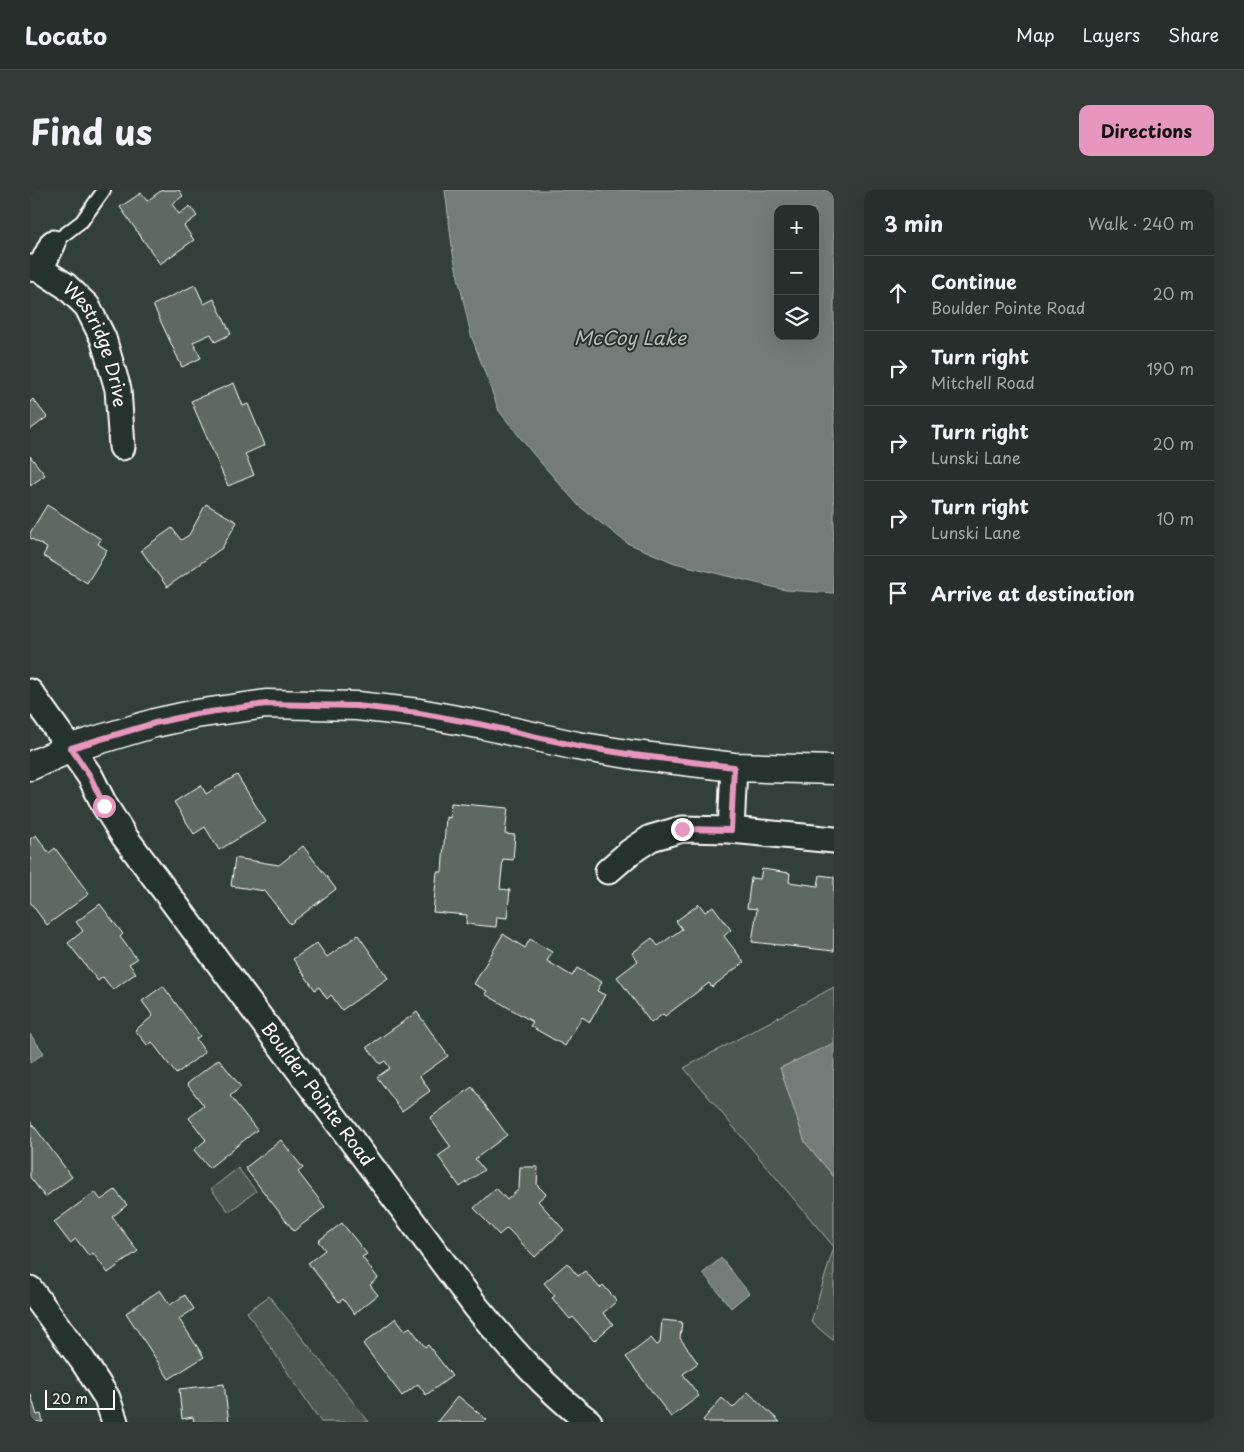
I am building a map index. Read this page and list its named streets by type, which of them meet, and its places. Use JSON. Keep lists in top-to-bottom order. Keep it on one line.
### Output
{"streets":{"street":["Westridge Drive","Boulder Pointe Road"]},"water":["McCoy Lake"],"scale_bar":"20 m","page":{"header":"Locato","nav":["Map","Layers","Share"],"title":"Find us","buttons":"Directions","heading":["3 min","Walk · 240 m"],"map_buttons":["+","−"],"list":[["Continue","Boulder Pointe Road","20 m"],["Turn right","Mitchell Road","190 m"],["Turn right","Lunski Lane","20 m"],["Turn right","Lunski Lane","10 m"],"Arrive at destination"],"scale":"20 m"}}
